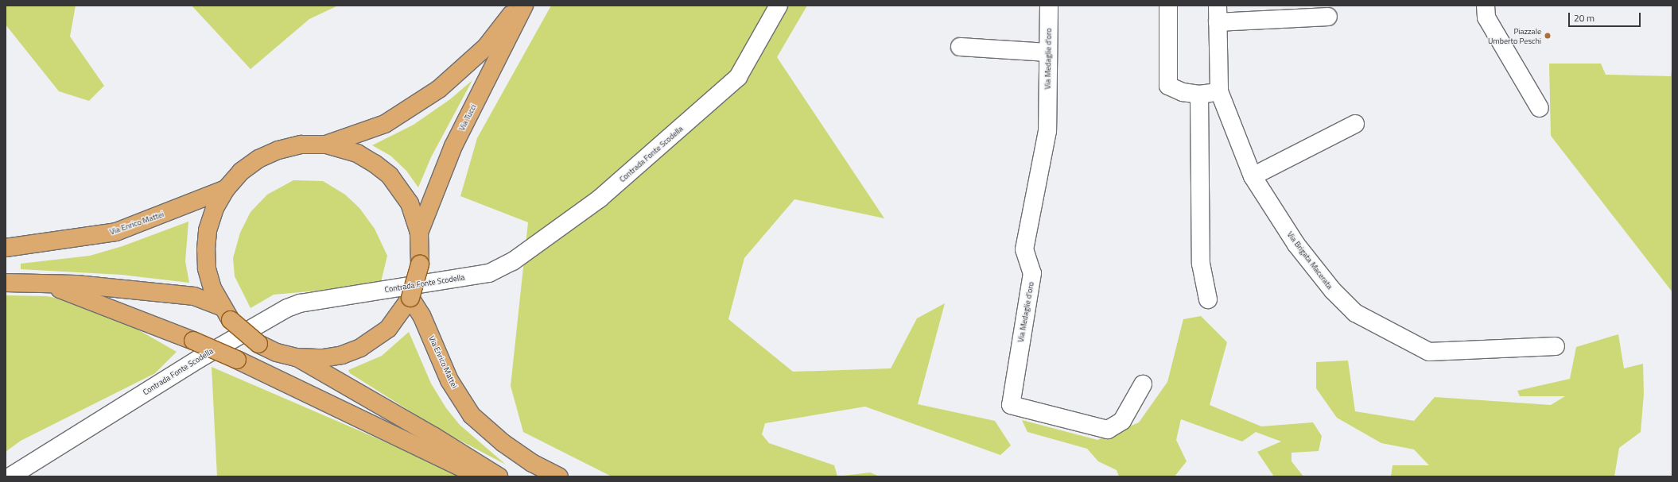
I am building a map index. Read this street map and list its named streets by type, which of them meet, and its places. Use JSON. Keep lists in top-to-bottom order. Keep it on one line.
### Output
{"streets":{"main road":["Via Tucci","Via Enrico Mattei"],"street":["Via Medaglie d'oro","Contrada Fonte Scodella","Via Brigata Macerata"]},"places":["Piazzale Umberto Peschi"],"scale_bar":"20 m"}
